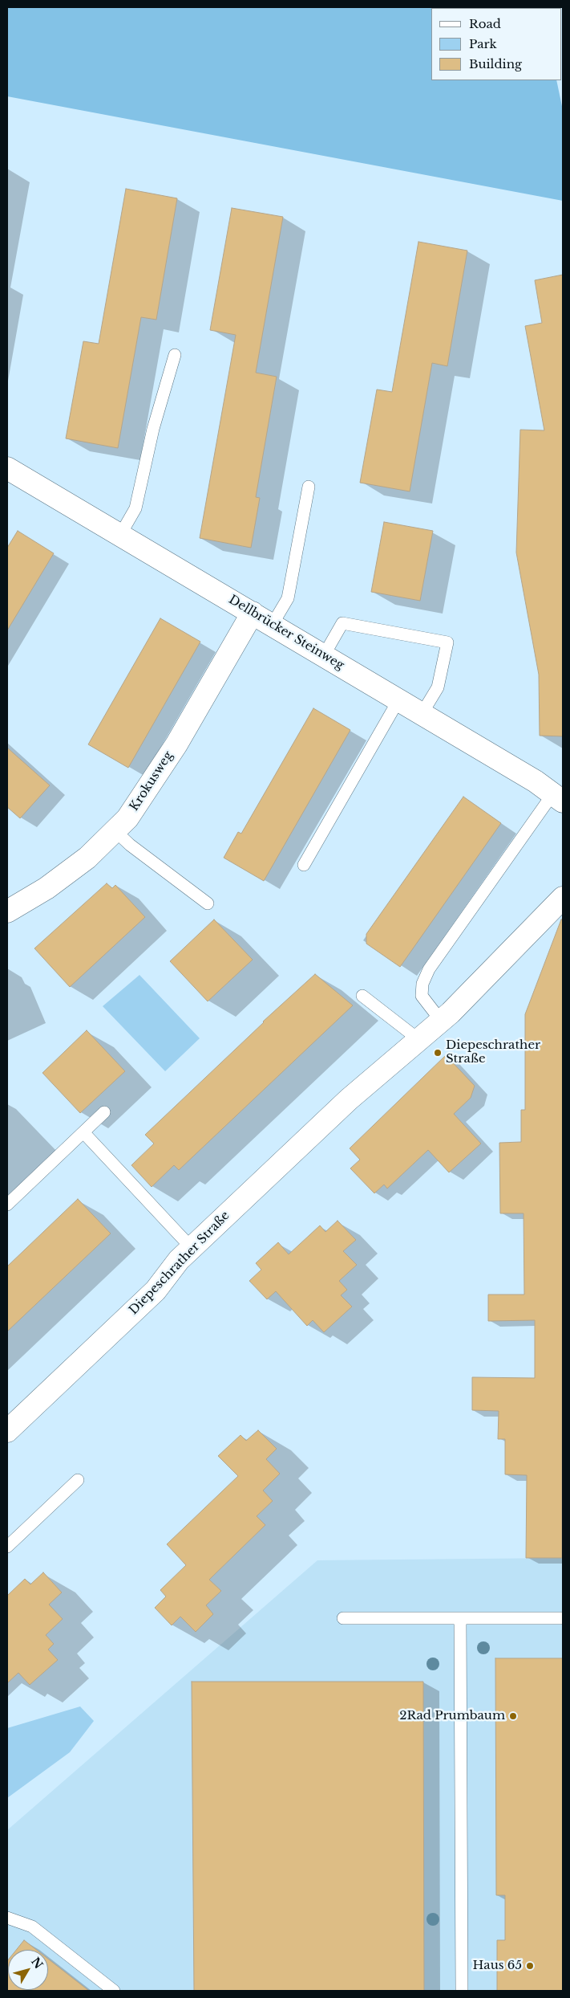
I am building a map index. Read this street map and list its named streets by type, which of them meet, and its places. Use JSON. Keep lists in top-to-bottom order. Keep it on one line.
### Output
{"streets":{"street":["Dellbrücker Steinweg","Krokusweg","Diepeschrather Straße"]},"crossings":[["Dellbrücker Steinweg","Krokusweg"]],"places":["Diepeschrather Straße","2Rad Prumbaum","Haus 65"],"legend":["Road","Park","Building"],"north":"top right"}
